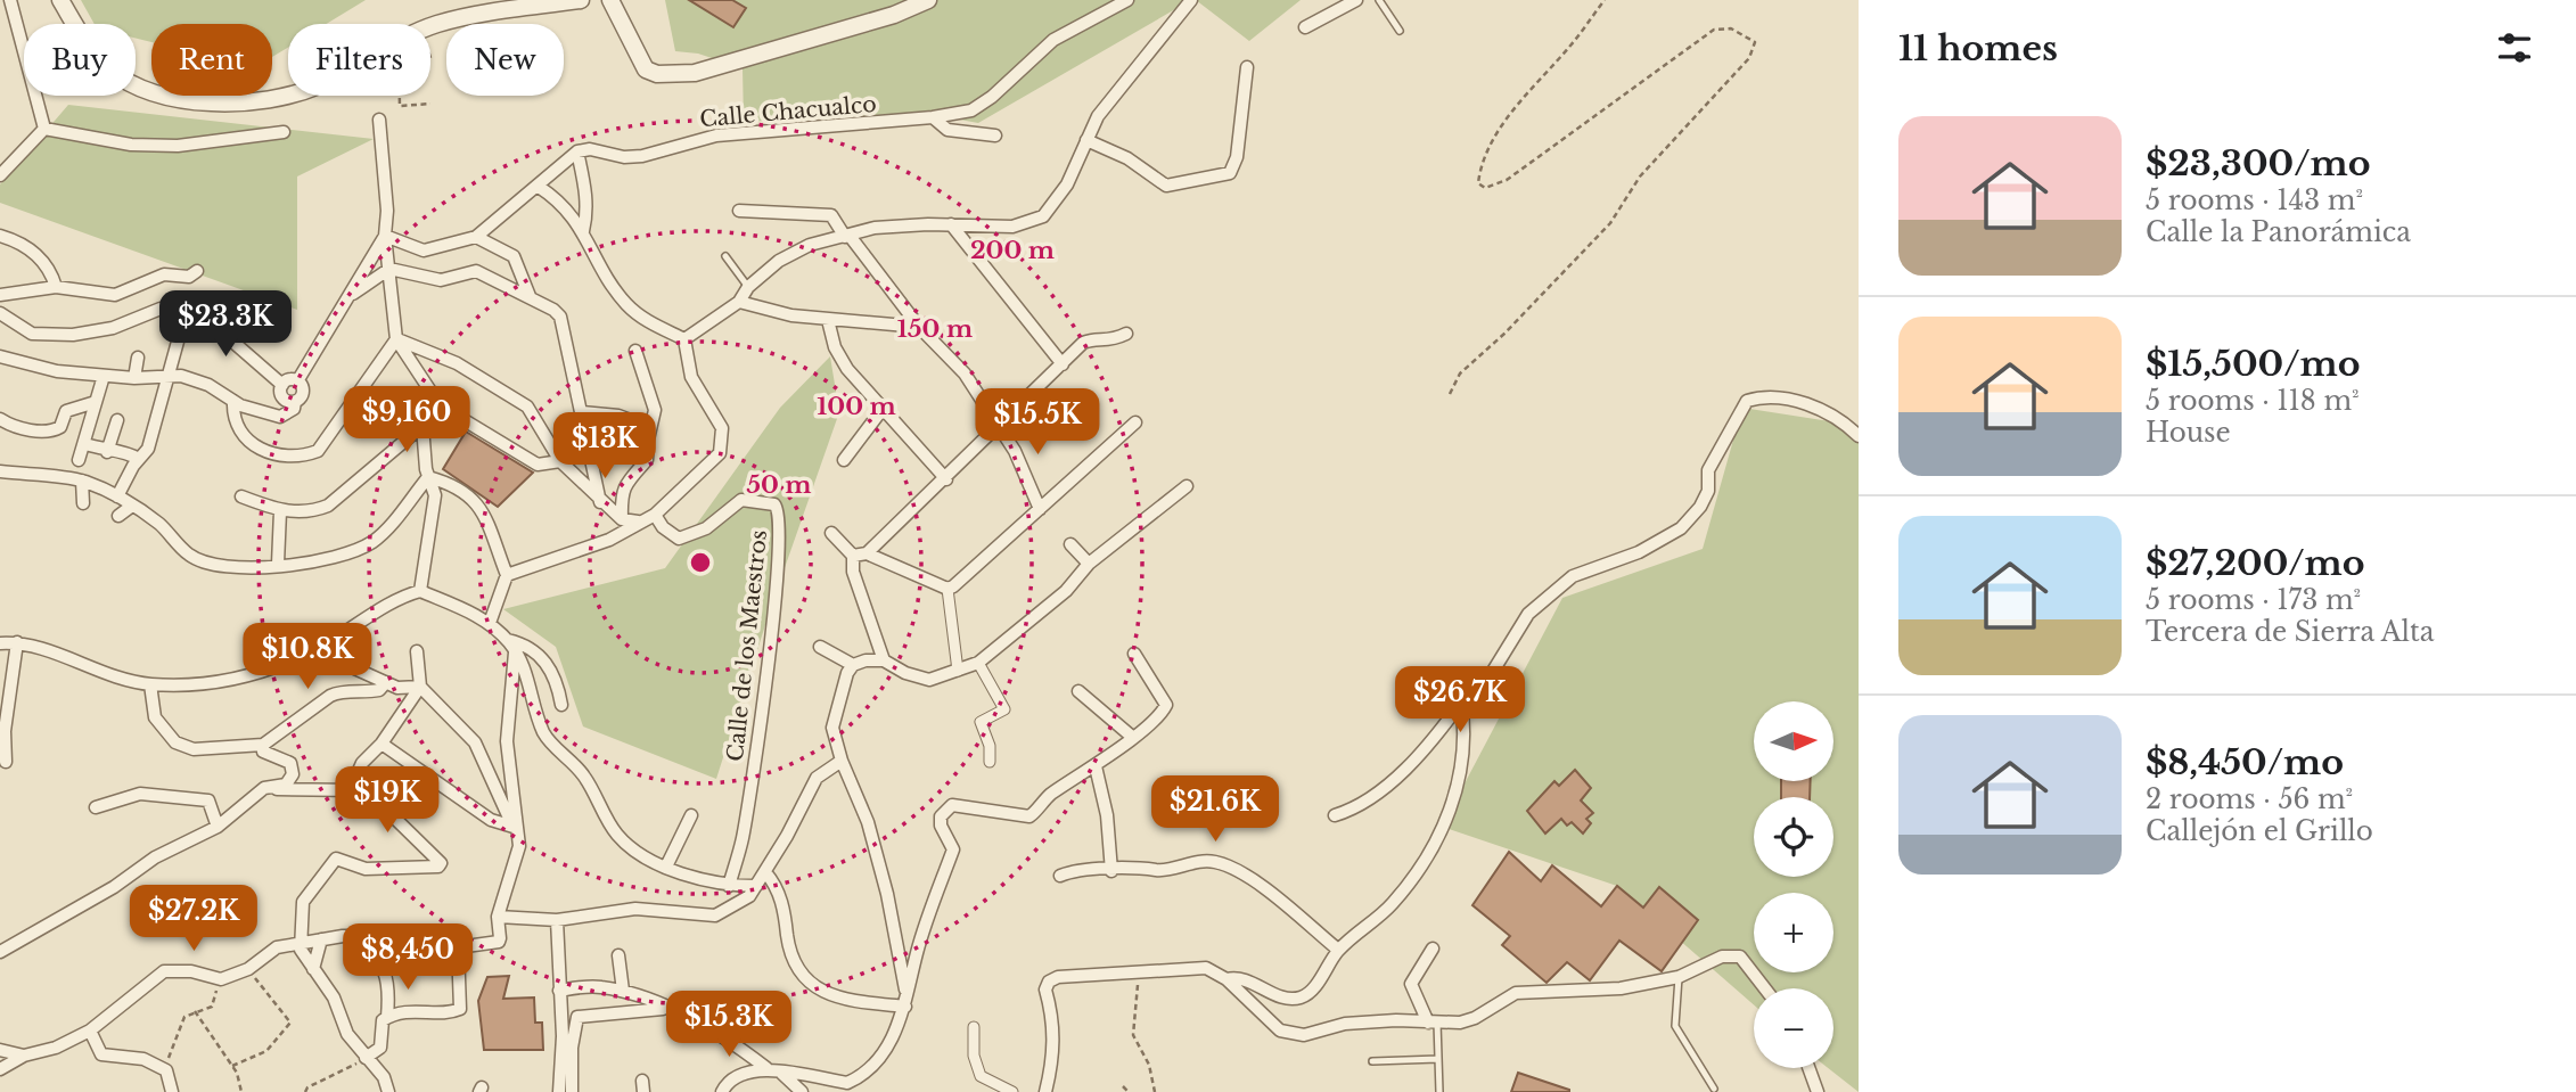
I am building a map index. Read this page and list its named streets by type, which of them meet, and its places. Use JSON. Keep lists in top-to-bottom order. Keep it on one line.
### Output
{"streets":{"street":["Calle Chacualco","Calle de los Maestros"]},"north":"right","page":{"heading":"11 homes","chip":["Buy","Rent","Filters","New"],"list":[{"name":"$23,300/mo","note":"5 rooms · 143 m² · Calle la Panorámica"},{"name":"$15,500/mo","note":"5 rooms · 118 m² · House"},{"name":"$27,200/mo","note":"5 rooms · 173 m² · Tercera de Sierra Alta"},{"name":"$8,450/mo","note":"2 rooms · 56 m² · Callejón el Grillo"}],"price":["$23.3K","$9,160","$15.5K","$13K","$10.8K","$26.7K","$19K","$21.6K","$27.2K","$8,450","$15.3K"],"map_buttons":["+","−"]},"rings":["200 m","150 m","100 m","50 m"]}
